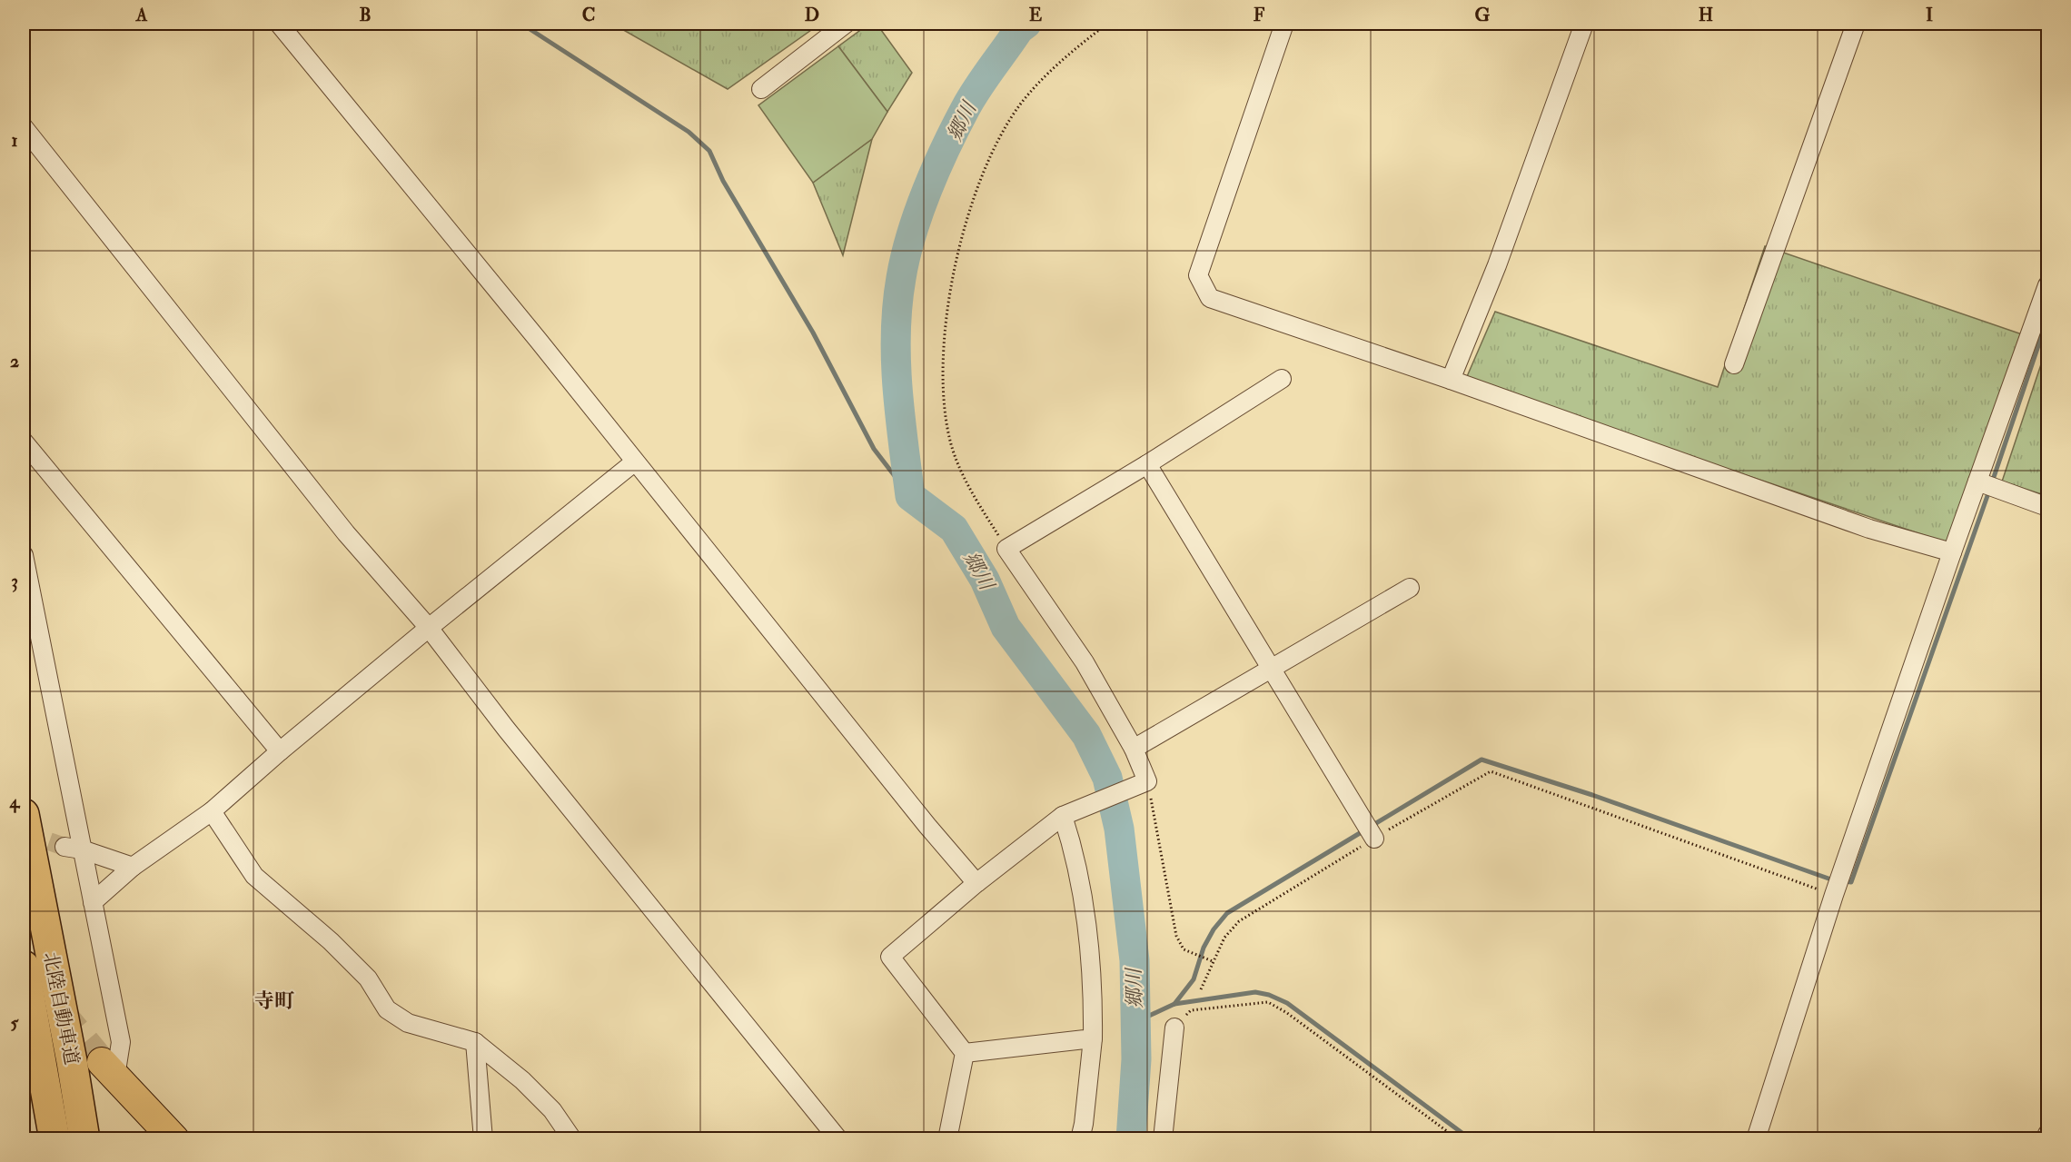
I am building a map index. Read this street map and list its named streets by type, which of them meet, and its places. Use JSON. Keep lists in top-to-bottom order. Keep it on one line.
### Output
{"streets":{"highway":["北陸自動車道"]},"districts":["寺町"],"water":["郷川"],"grid":{"columns":["A","B","C","D","E","F","G","H","I"],"rows":["1","2","3","4","5"]}}
